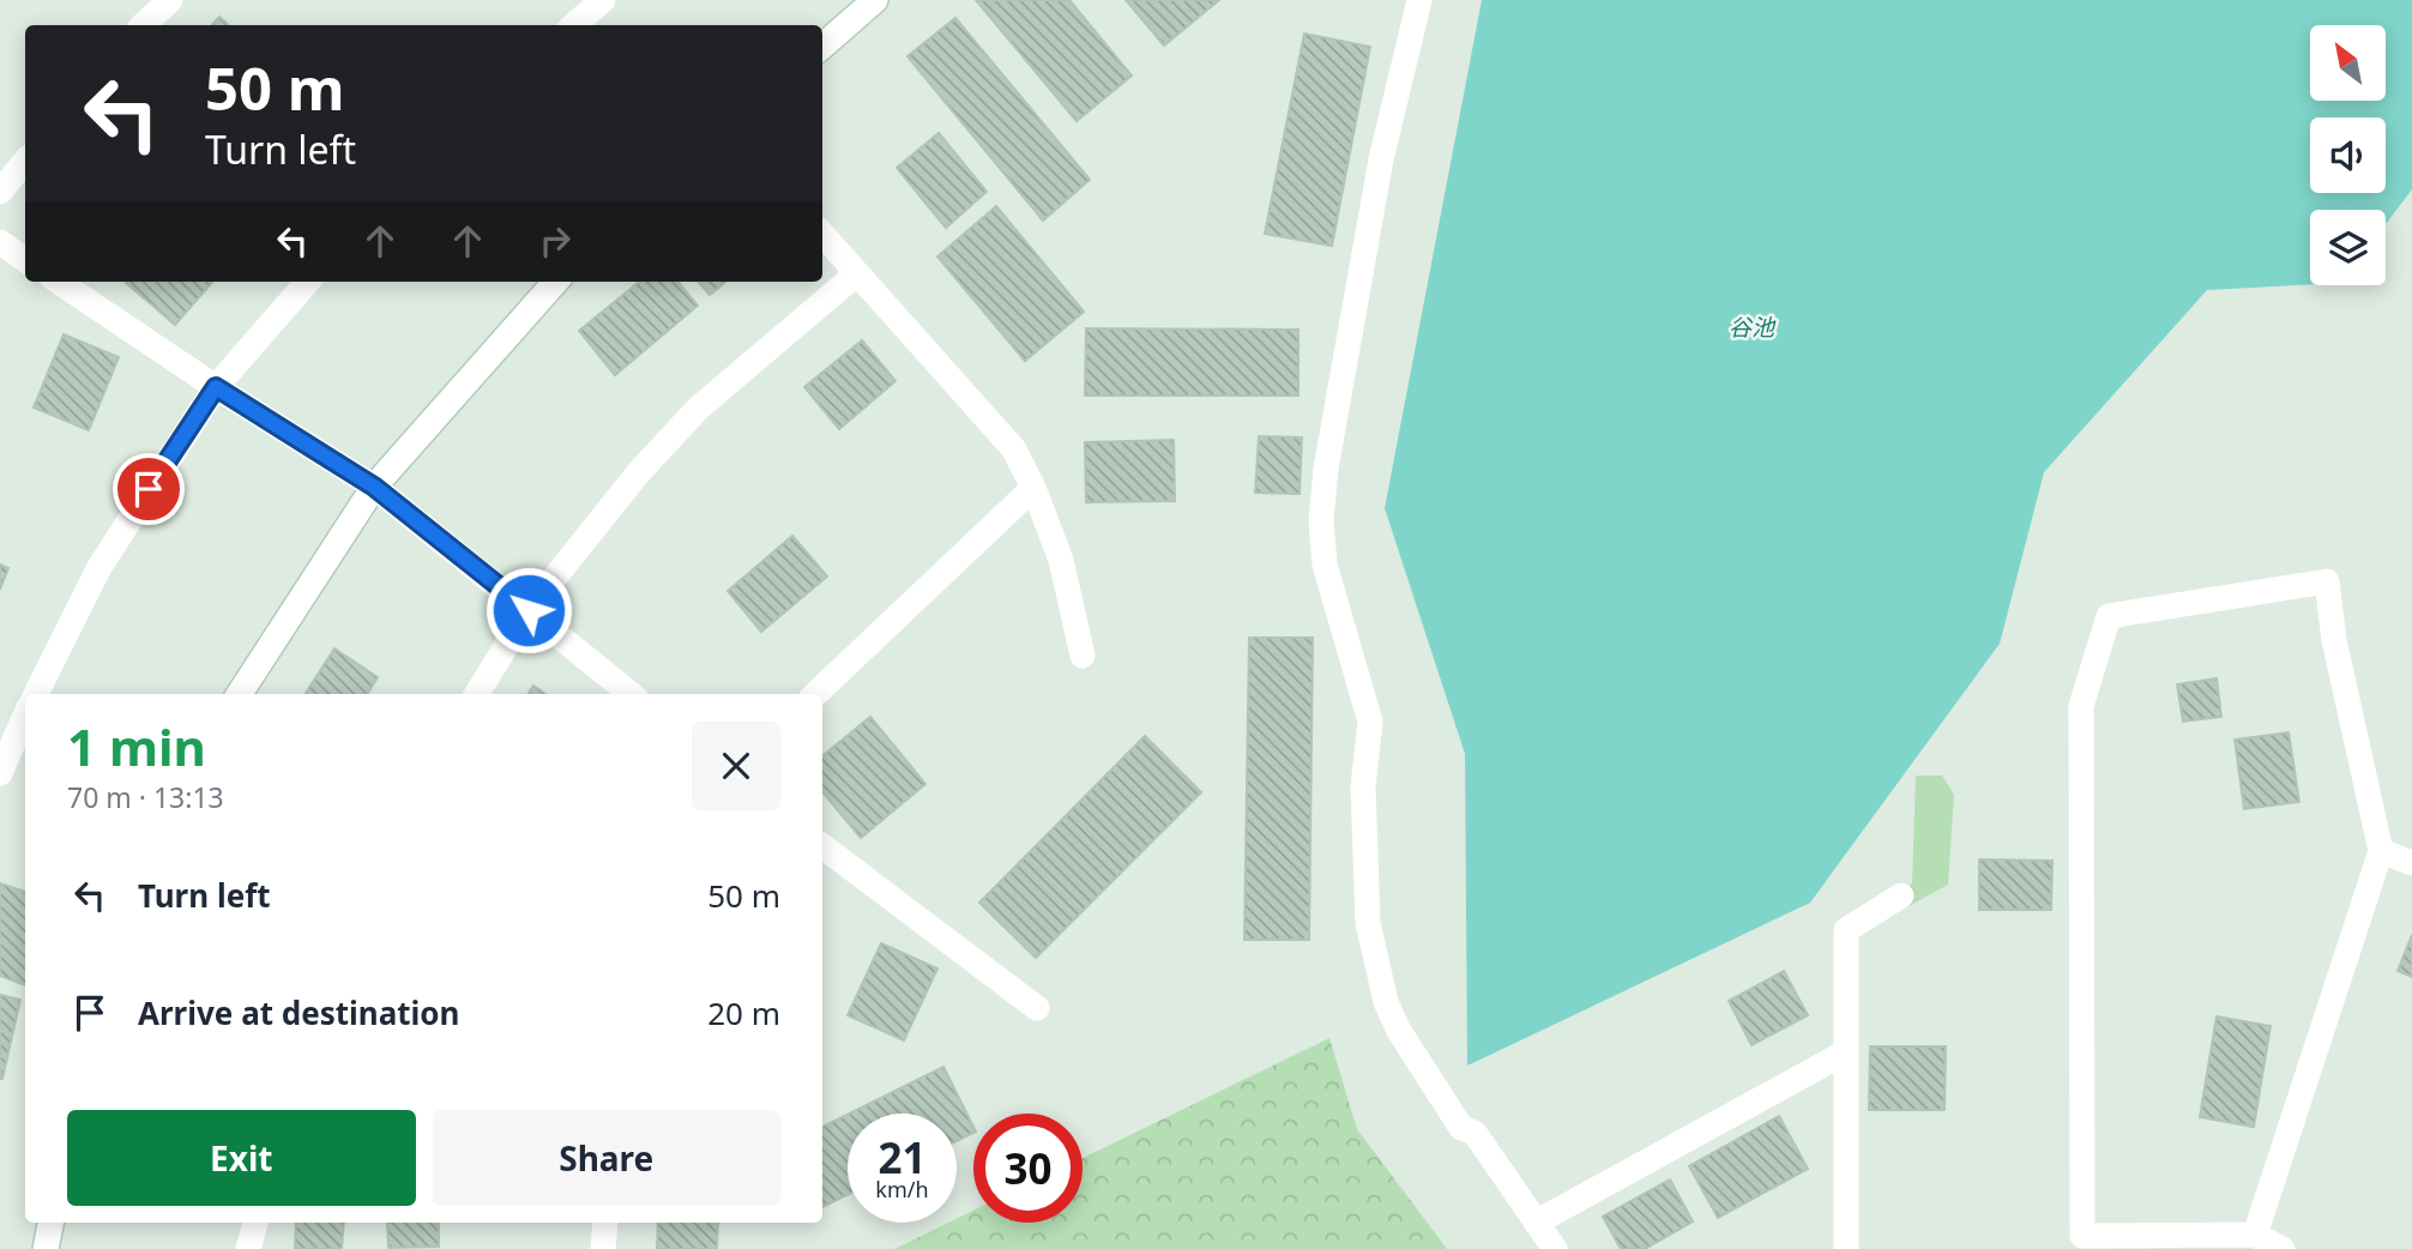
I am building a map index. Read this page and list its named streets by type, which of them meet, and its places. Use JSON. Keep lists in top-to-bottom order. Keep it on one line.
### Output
{"water":["谷池"],"north":"top left","page":{"turn":["50 m","Turn left"],"heading":["1 min","70 m · 13:13"],"list":[{"name":"Turn left","value":"50 m"},{"name":"Arrive at destination","value":"20 m"}],"buttons":["Exit","Share"],"speed":"21 km/h","limit":"30"}}
